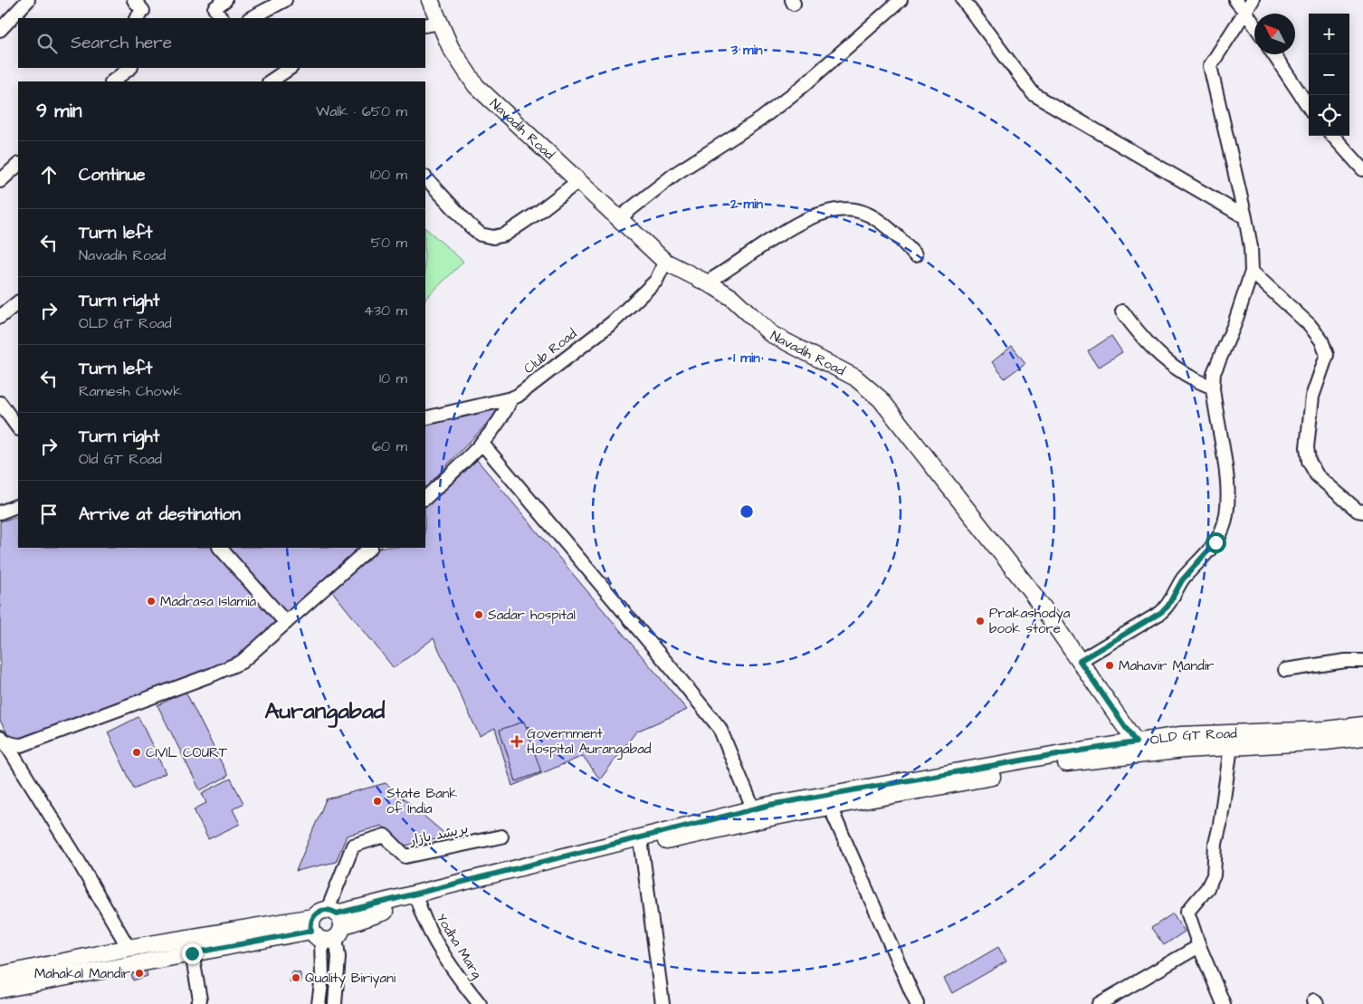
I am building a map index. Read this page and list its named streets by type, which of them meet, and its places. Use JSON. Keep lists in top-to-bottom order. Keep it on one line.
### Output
{"streets":{"main road":["Navadih Road","OLD GT Road"],"street":["Club Road","پریشد بازار","Yodha Marg"]},"crossings":[["Navadih Road","Club Road"],["Navadih Road","OLD GT Road"],["OLD GT Road","پریشد بازار"],["OLD GT Road","Yodha Marg"]],"districts":["Aurangabad"],"places":{"other":["Madrasa Islamia","Sadar hospital","Prakashodya book store","Mahavir Mandir","CIVIL COURT","State Bank of India","Mahakal Mandir","Quality Biriyani"],"health":["Government Hospital Aurangabad"]},"north":"top left","page":{"map_buttons":["+","−"],"search":"Search here","heading":["9 min","Walk · 650 m"],"list":[["Continue","100 m"],["Turn left","Navadih Road","50 m"],["Turn right","OLD GT Road","430 m"],["Turn left","Ramesh Chowk","10 m"],["Turn right","Old GT Road","60 m"],"Arrive at destination"]},"rings":["3 min","2 min","1 min"]}
